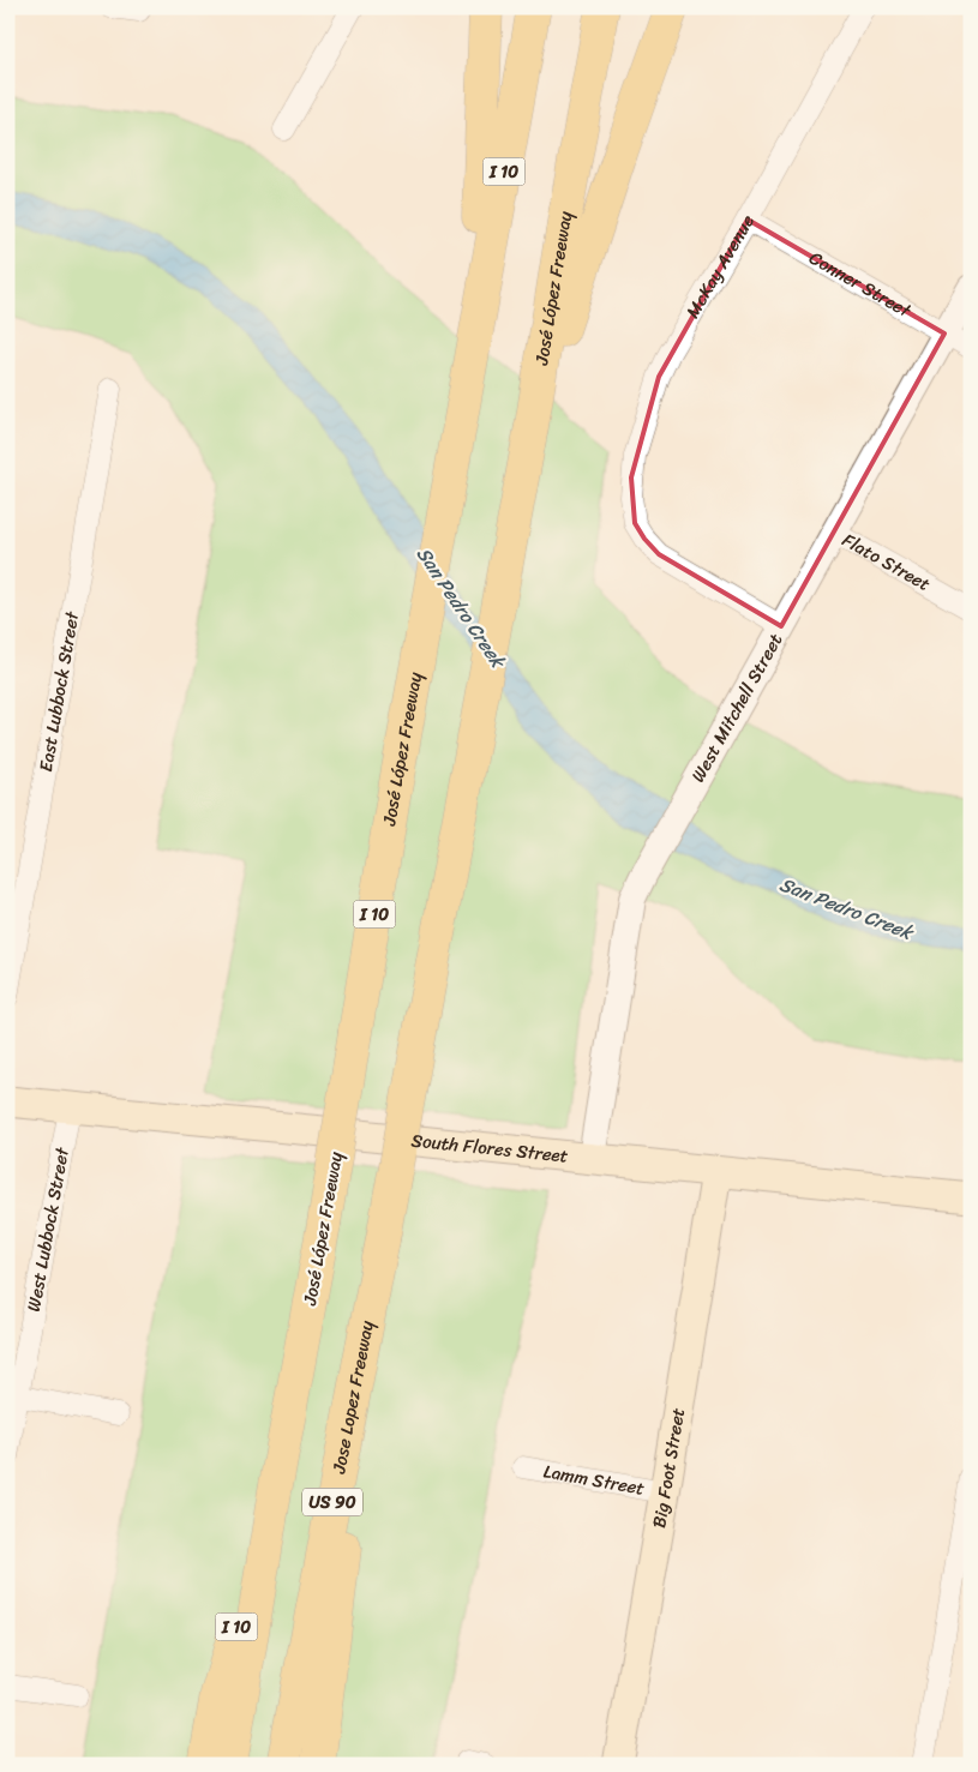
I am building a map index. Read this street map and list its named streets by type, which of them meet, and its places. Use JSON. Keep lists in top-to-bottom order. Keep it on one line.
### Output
{"streets":{"highway":["I 10","José López Freeway","Jose Lopez Freeway","US 90"],"main road":["South Flores Street","Big Foot Street"],"street":["McKay Avenue","Conner Street","Flato Street","East Lubbock Street","West Mitchell Street","West Lubbock Street","Lamm Street"]},"crossings":[["I 10","José López Freeway"],["McKay Avenue","Conner Street"],["McKay Avenue","West Mitchell Street"],["Conner Street","West Mitchell Street"],["José López Freeway","Jose Lopez Freeway"],["Flato Street","West Mitchell Street"],["West Mitchell Street","South Flores Street"],["South Flores Street","West Lubbock Street"],["South Flores Street","Big Foot Street"],["Big Foot Street","Lamm Street"]],"water":["San Pedro Creek"]}
